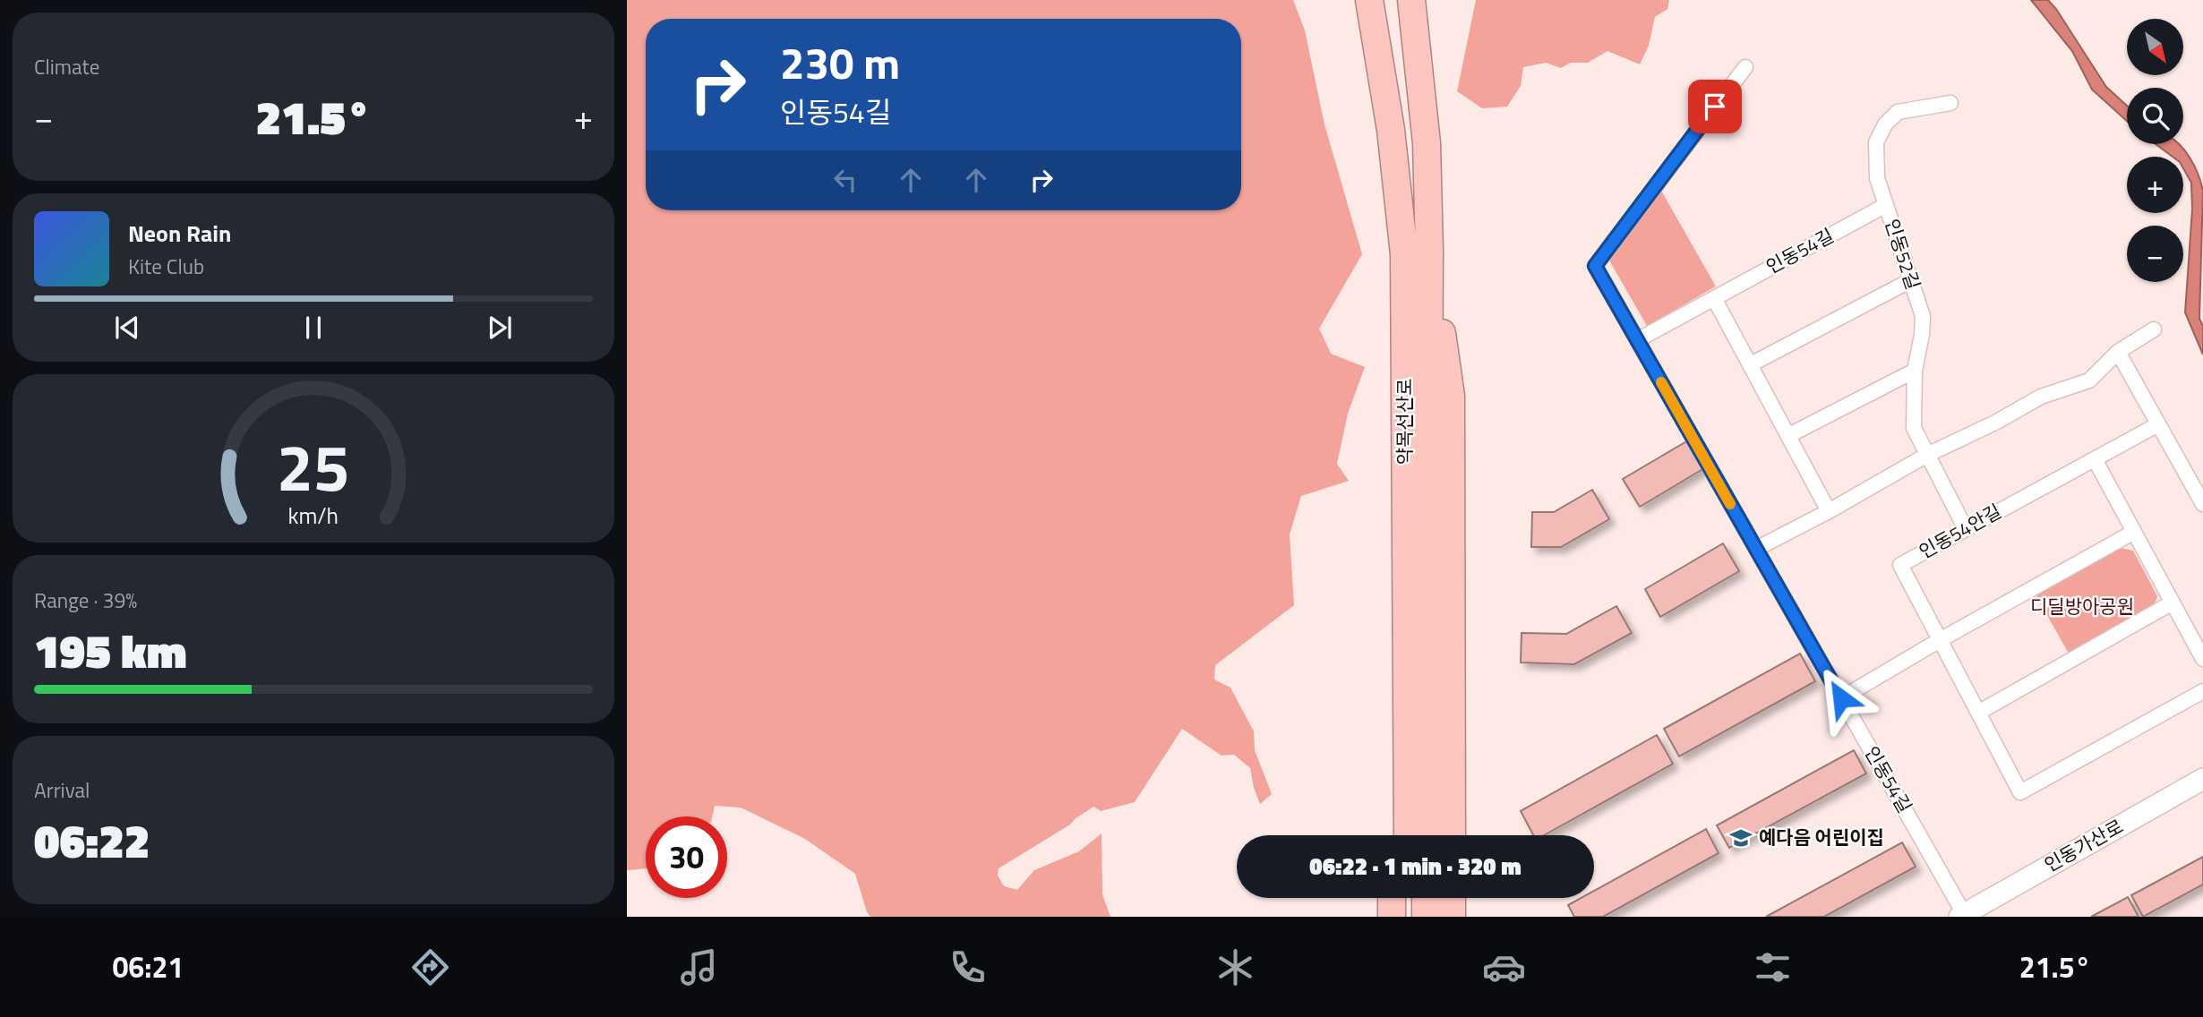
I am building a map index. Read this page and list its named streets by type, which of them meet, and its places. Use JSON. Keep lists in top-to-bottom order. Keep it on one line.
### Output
{"streets":{"highway":["약목선산로"],"main road":["인동가산로"],"street":["인동54길","인동52길","인동54안길"]},"crossings":[["인동54길","인동52길"],["인동54길","인동가산로"]],"parks":["디딜방아공원"],"places":{"school or university":["예다음 어린이집"]},"north":"bottom right","page":{"tile":["Climate",["Range · 39%","195 km"],["Arrival","06:22"]],"map_buttons":["+","−"],"turn":["230 m","인동54길"],"heat":["−","21.5°","+"],"song":["Neon Rain","Kite Club"],"limit":"30","trip":"06:22 · 1 min · 320 m","tabs":["06:21","21.5°"],"gauge":["25","km/h"]}}
